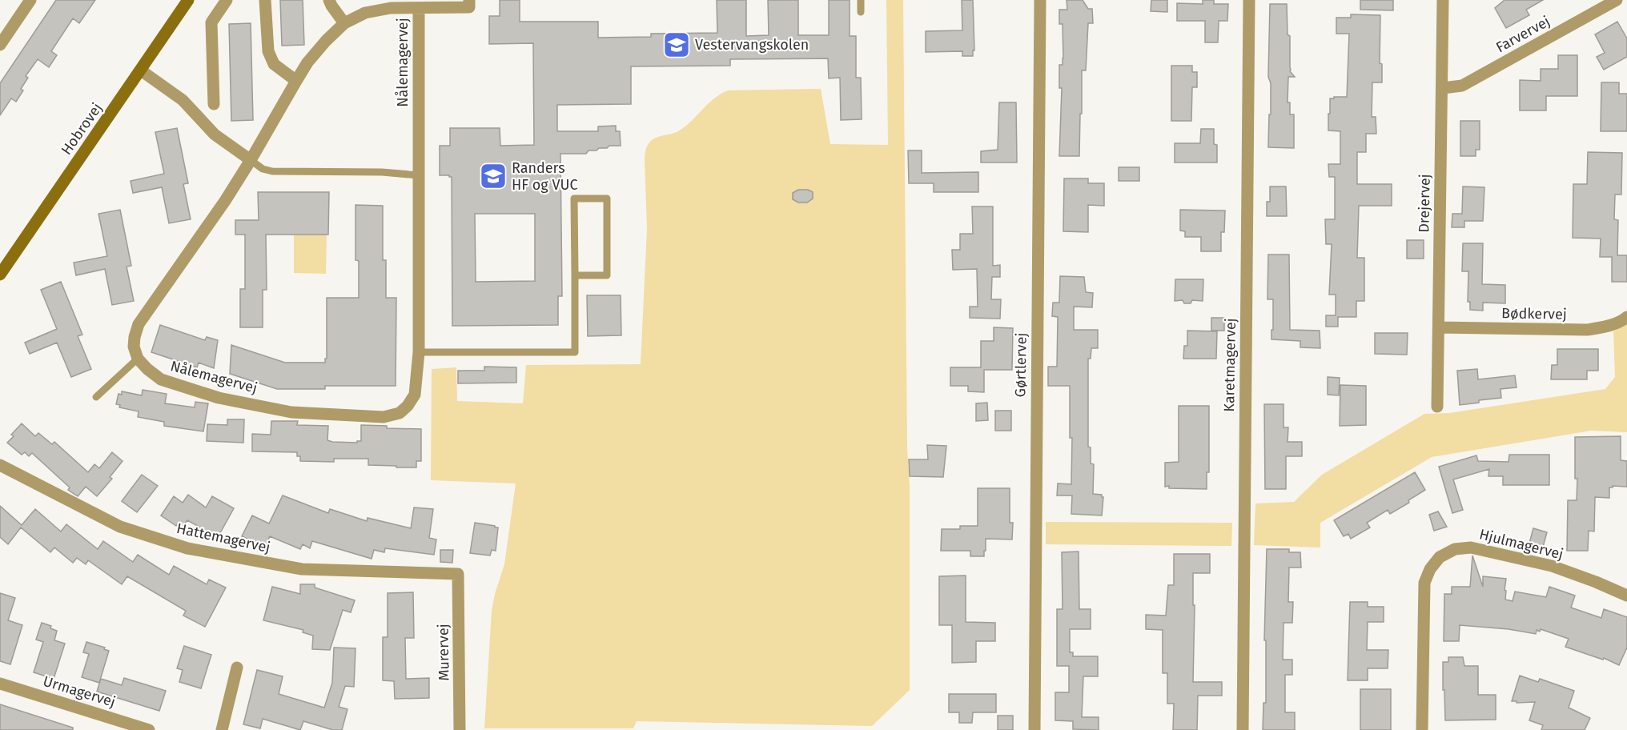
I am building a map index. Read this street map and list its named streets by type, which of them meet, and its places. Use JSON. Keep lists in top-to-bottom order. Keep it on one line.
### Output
{"streets":{"main road":["Hobrovej"],"street":["Farvervej","Nålemagervej","Drejervej","Bødkervej","Gørtlervej","Karetmagervej","Hattemagervej","Hjulmagervej","Murervej","Urmagervej"]},"crossings":[["Farvervej","Drejervej"],["Drejervej","Bødkervej"],["Hattemagervej","Murervej"]],"places":{"school or university":["Vestervangskolen","Randers HF og VUC"]}}
